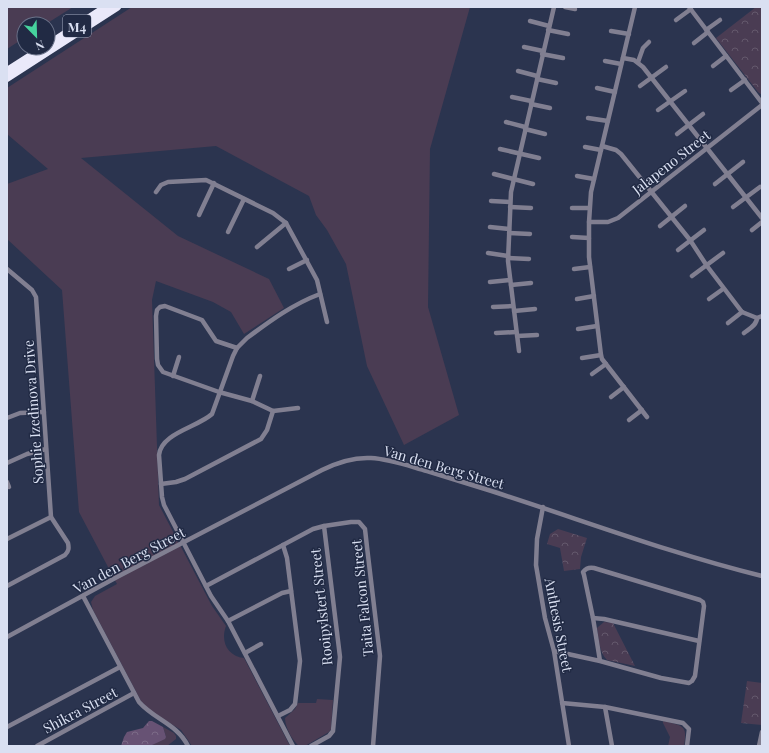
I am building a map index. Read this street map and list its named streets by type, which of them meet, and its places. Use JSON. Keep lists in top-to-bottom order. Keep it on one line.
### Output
{"streets":{"highway":["M4"],"street":["Jalapeno Street","Sophie Izedinova Drive","Van den Berg Street","Taita Falcon Street","Rooipylstert Street","Anthesis Street","Shikra Street"]},"crossings":[["Van den Berg Street","Anthesis Street"],["Taita Falcon Street","Rooipylstert Street"]],"north":"bottom right"}
